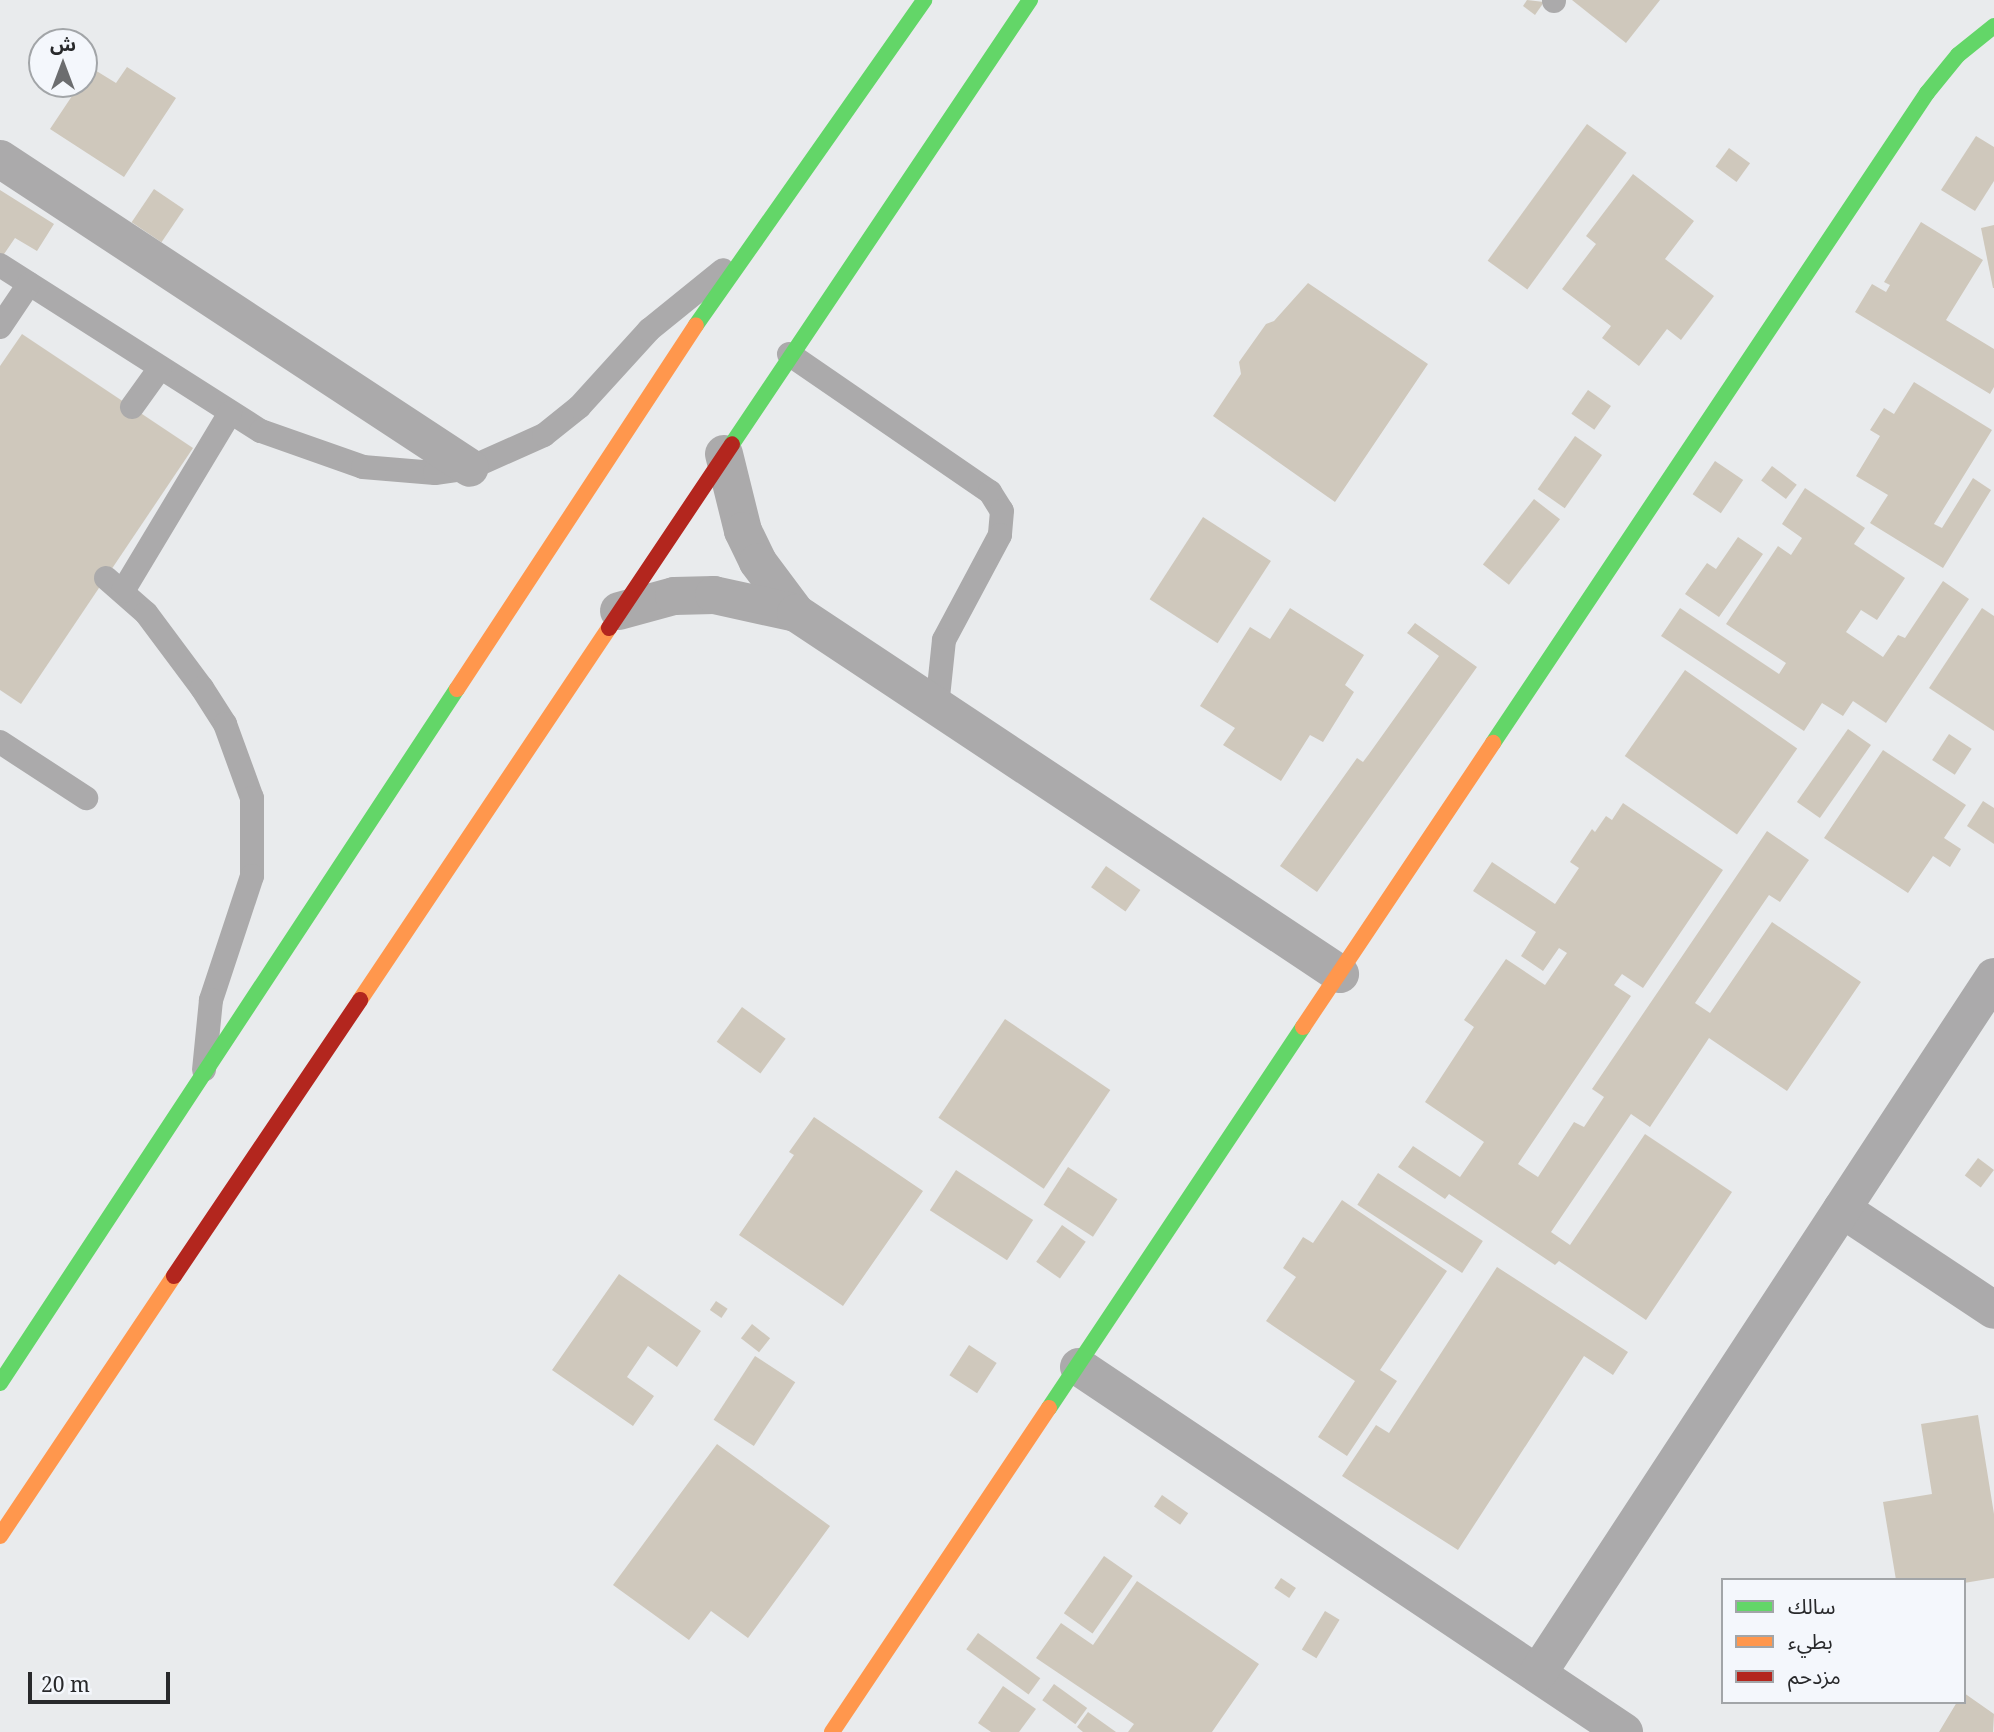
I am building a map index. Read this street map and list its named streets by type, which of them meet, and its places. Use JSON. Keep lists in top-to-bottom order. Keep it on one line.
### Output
{"legend":["سالك","بطيء","مزدحم"],"scale_bar":"20 m","north":"top"}
